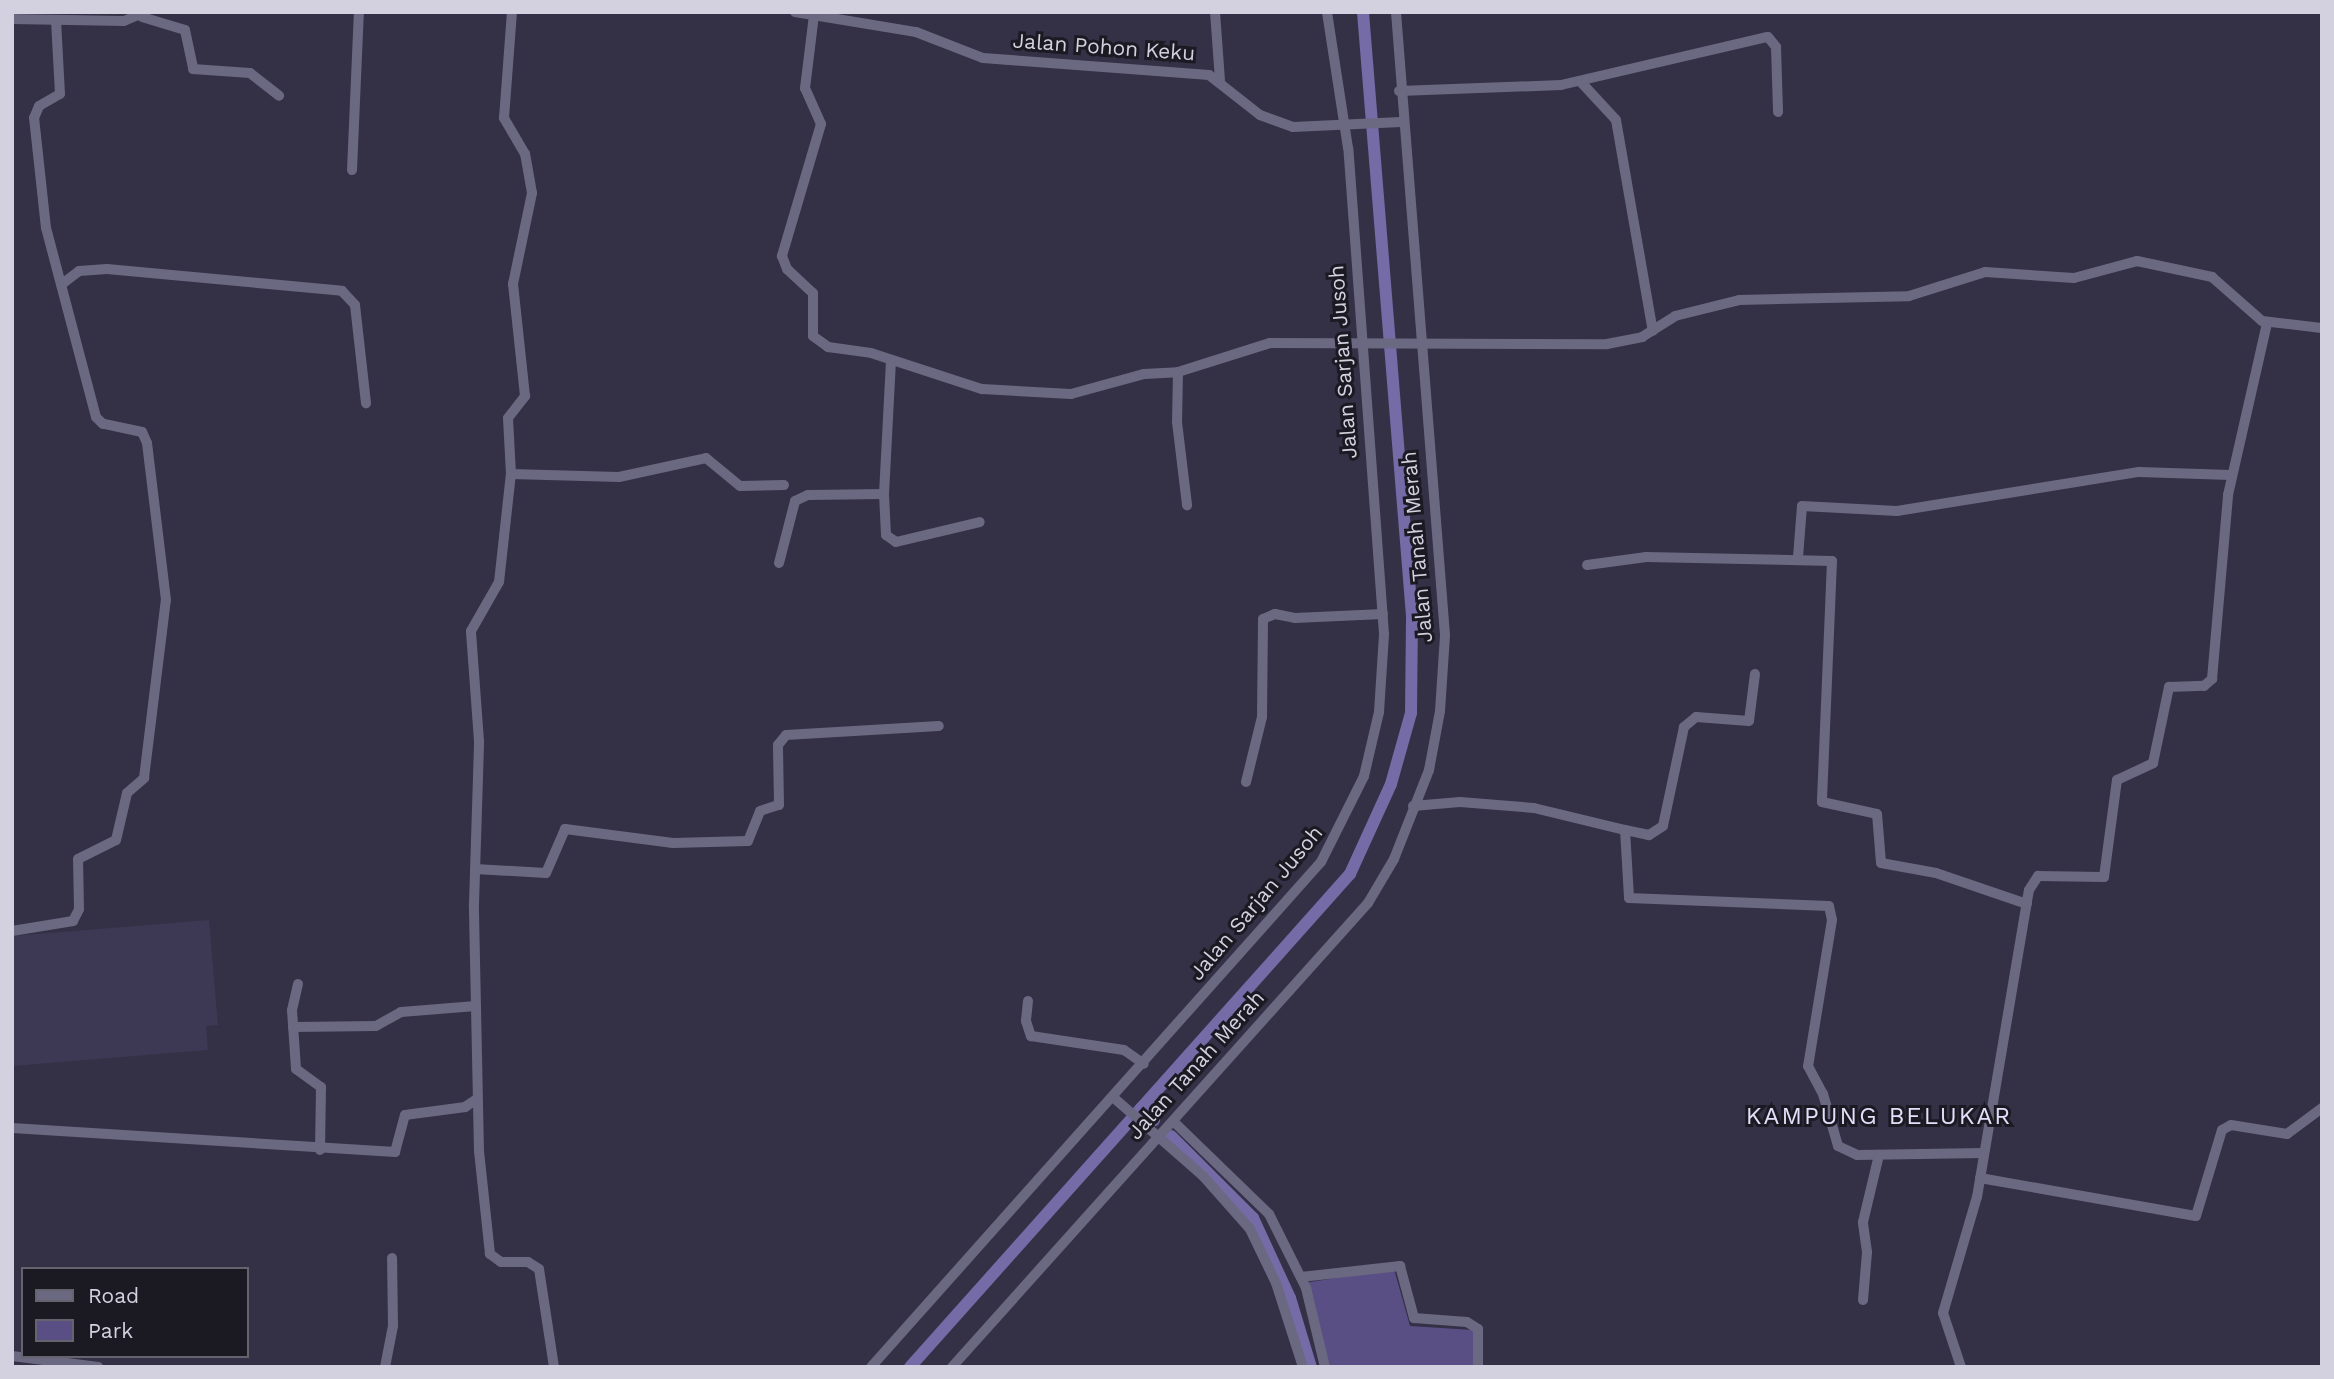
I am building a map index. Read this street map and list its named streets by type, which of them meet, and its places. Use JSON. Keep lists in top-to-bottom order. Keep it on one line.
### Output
{"streets":{"street":["Jalan Pohon Keku","Jalan Sarjan Jusoh","Jalan Tanah Merah"]},"crossings":[["Jalan Pohon Keku","Jalan Sarjan Jusoh"],["Jalan Pohon Keku","Jalan Tanah Merah"]],"districts":["KAMPUNG BELUKAR"],"legend":["Road","Park"]}
